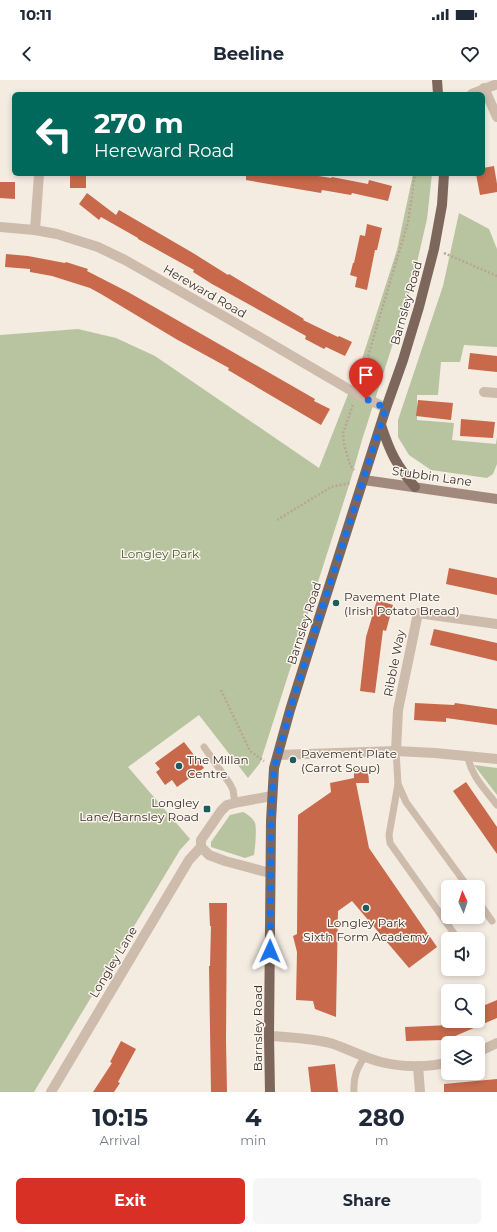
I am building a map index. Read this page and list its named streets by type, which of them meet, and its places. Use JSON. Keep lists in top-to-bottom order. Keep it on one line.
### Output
{"streets":{"main road":["Barnsley Road","Stubbin Lane"],"street":["Hereward Road","Ribble Way","Longley Lane"]},"crossings":[["Hereward Road","Barnsley Road"],["Barnsley Road","Stubbin Lane"],["Barnsley Road","Longley Lane"]],"parks":["Longley Park"],"places":{"other":["Pavement Plate (Irish Potato Bread)","Pavement Plate (Carrot Soup)","The Millan Centre","Longley Park Sixth Form Academy"],"transit":["Longley Lane/Barnsley Road"]},"north":"top","page":{"status":"10:11","header":"Beeline","turn":["270 m","Hereward Road"],"eta":["10:15","Arrival","4","min","280","m"],"buttons":["Exit","Share"]}}
